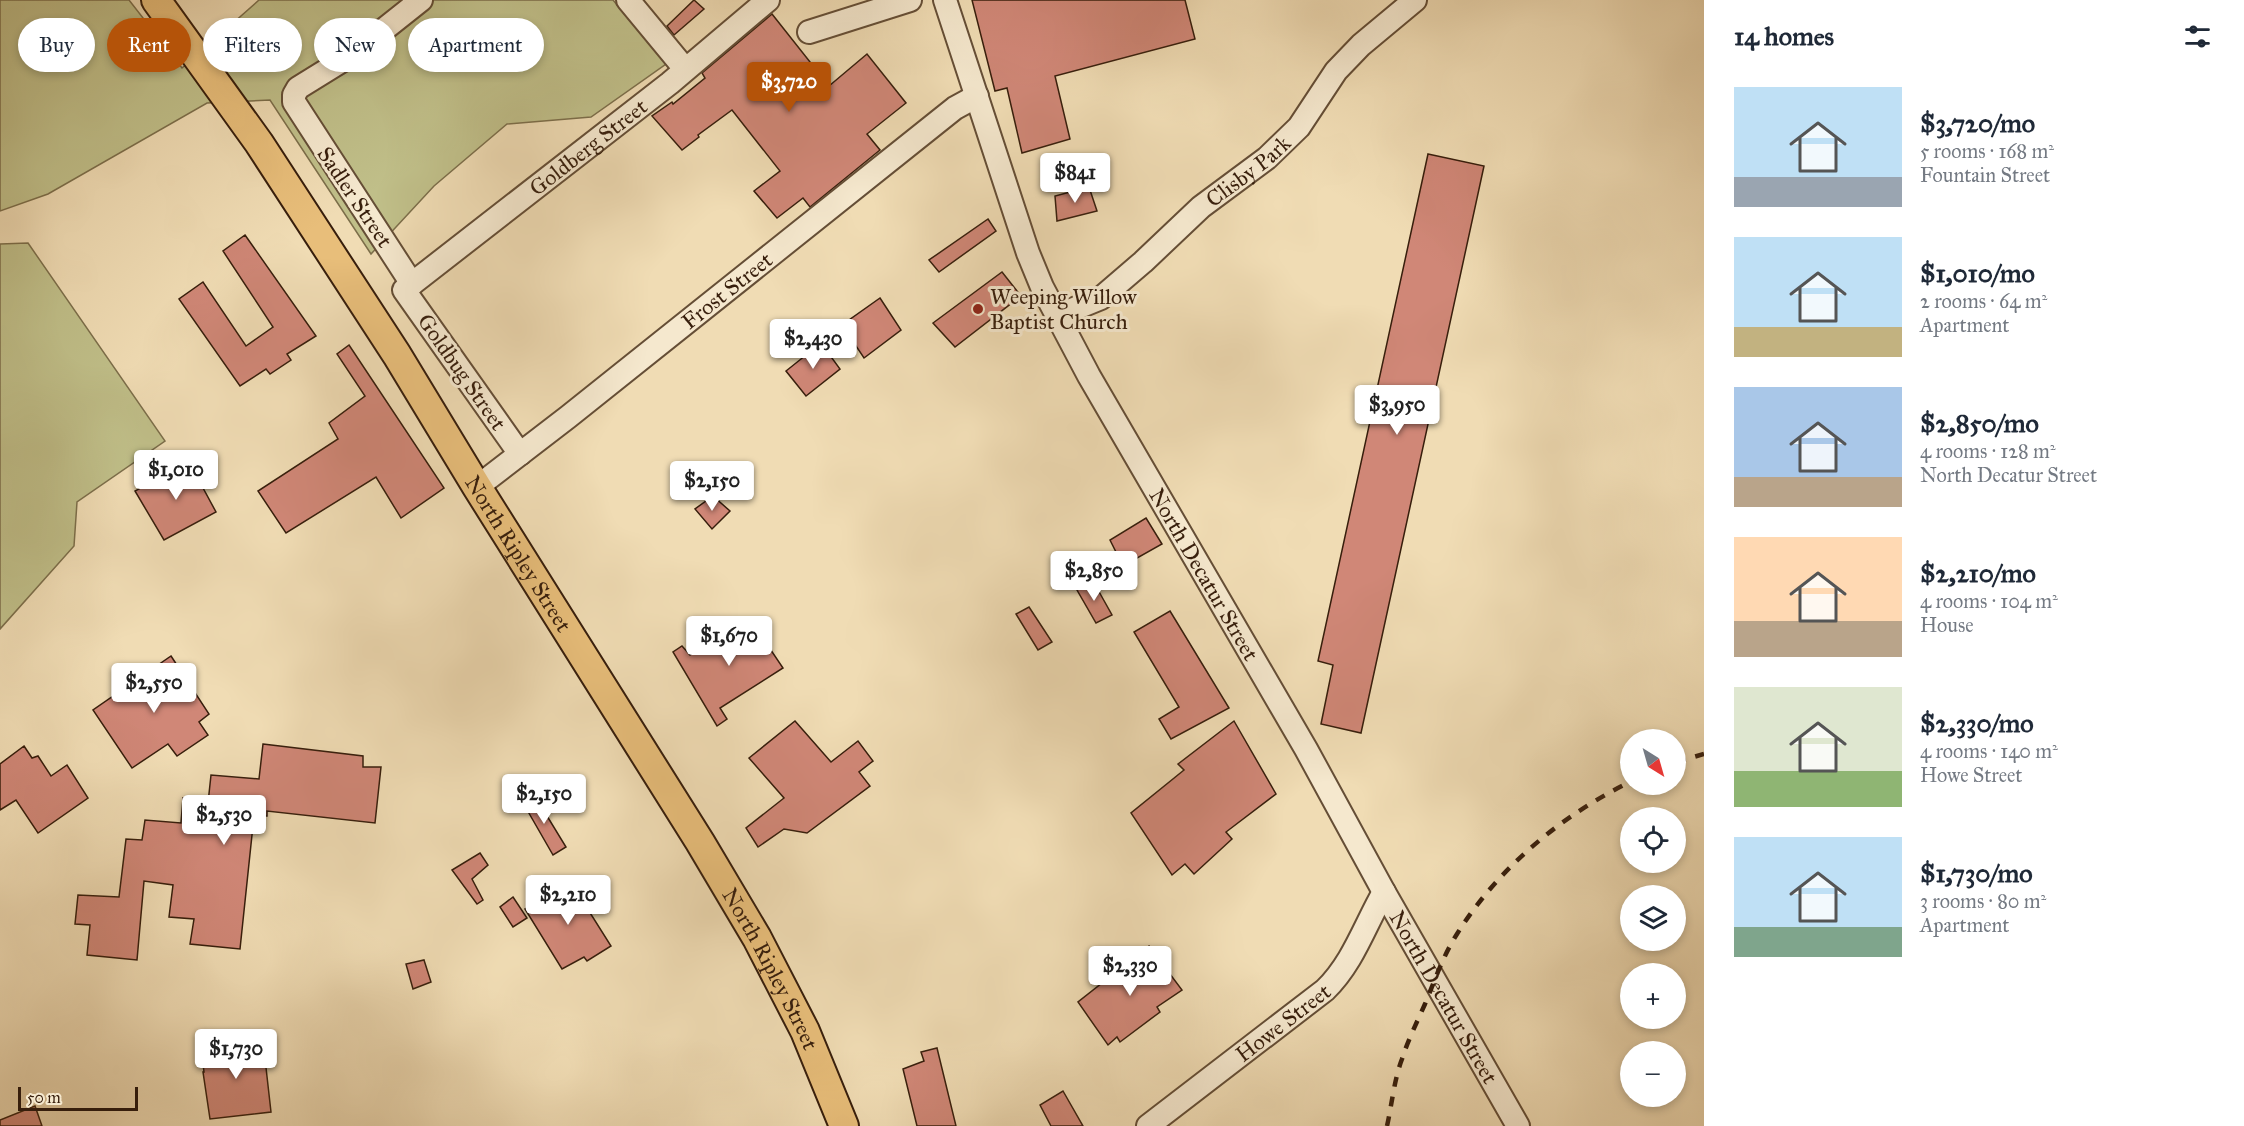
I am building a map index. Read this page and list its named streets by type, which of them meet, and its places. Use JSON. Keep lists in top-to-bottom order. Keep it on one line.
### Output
{"streets":{"main road":["North Ripley Street"],"street":["Goldberg Street","Clisby Park","Sadler Street","Frost Street","Goldbug Street","North Decatur Street","Howe Street"]},"crossings":[["Goldberg Street","Sadler Street"],["Goldberg Street","Goldbug Street"],["Clisby Park","North Decatur Street"],["Sadler Street","Goldbug Street"],["Frost Street","Goldbug Street"],["Frost Street","North Ripley Street"],["Frost Street","North Decatur Street"],["North Decatur Street","Howe Street"]],"places":["Weeping Willow Baptist Church"],"scale_bar":"50 m","north":"bottom right","page":{"heading":"14 homes","chip":["Buy","Rent","Filters","New","Apartment"],"price":["$3,720","$841","$2,430","$3,950","$1,010","$2,150","$2,850","$1,670","$2,550","$2,150","$2,530","$2,210","$2,330","$1,730"],"list":[{"name":"$3,720/mo","note":"5 rooms · 168 m² · Fountain Street"},{"name":"$1,010/mo","note":"2 rooms · 64 m² · Apartment"},{"name":"$2,850/mo","note":"4 rooms · 128 m² · North Decatur Street"},{"name":"$2,210/mo","note":"4 rooms · 104 m² · House"},{"name":"$2,330/mo","note":"4 rooms · 140 m² · Howe Street"},{"name":"$1,730/mo","note":"3 rooms · 80 m² · Apartment"}],"map_buttons":["+","−"],"scale":"50 m"}}
